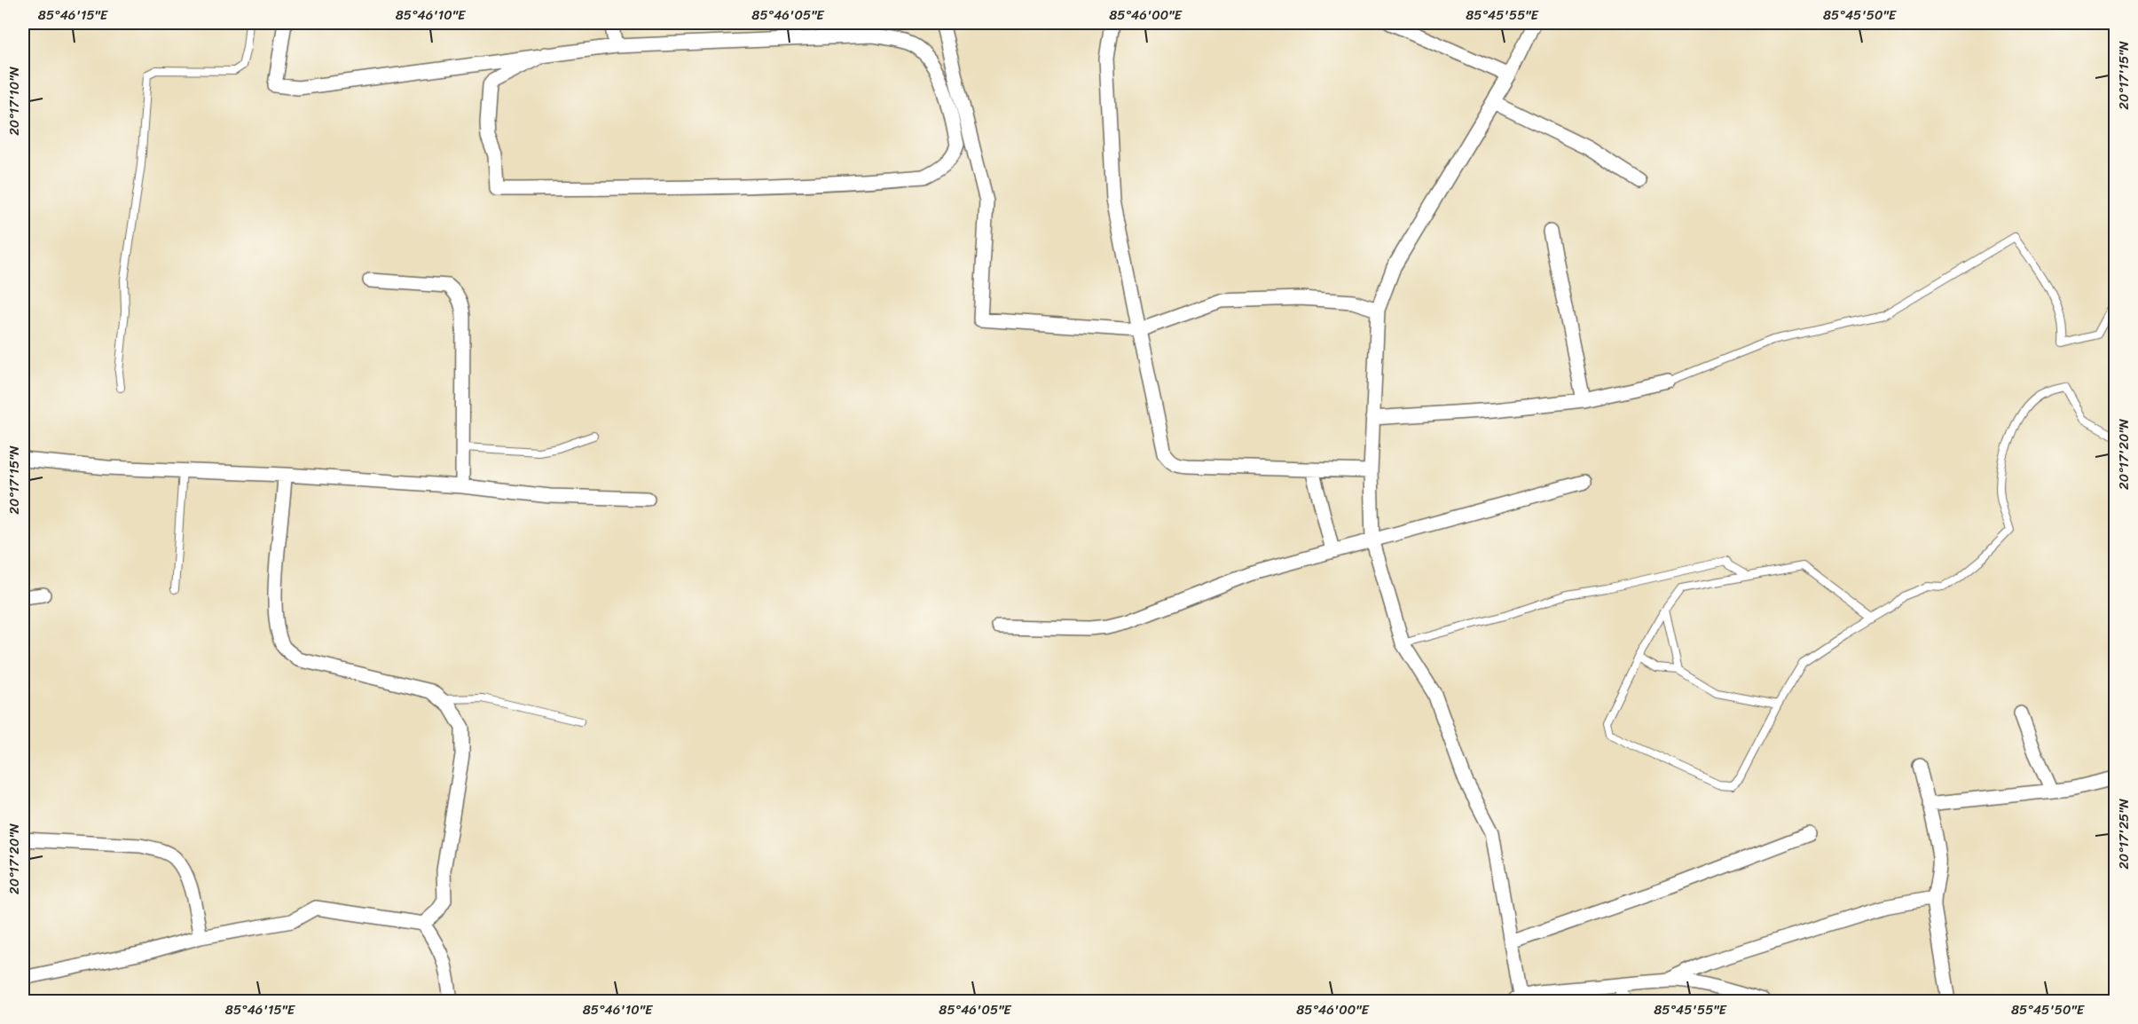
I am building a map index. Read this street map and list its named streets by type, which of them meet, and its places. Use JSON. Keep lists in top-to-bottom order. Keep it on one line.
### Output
{"coordinates":["85°46'15\"E","85°46'10\"E","85°46'05\"E","85°46'00\"E","85°45'55\"E","85°45'50\"E","20°17'15\"N","20°17'10\"N","20°17'20\"N","20°17'25\"N"]}
